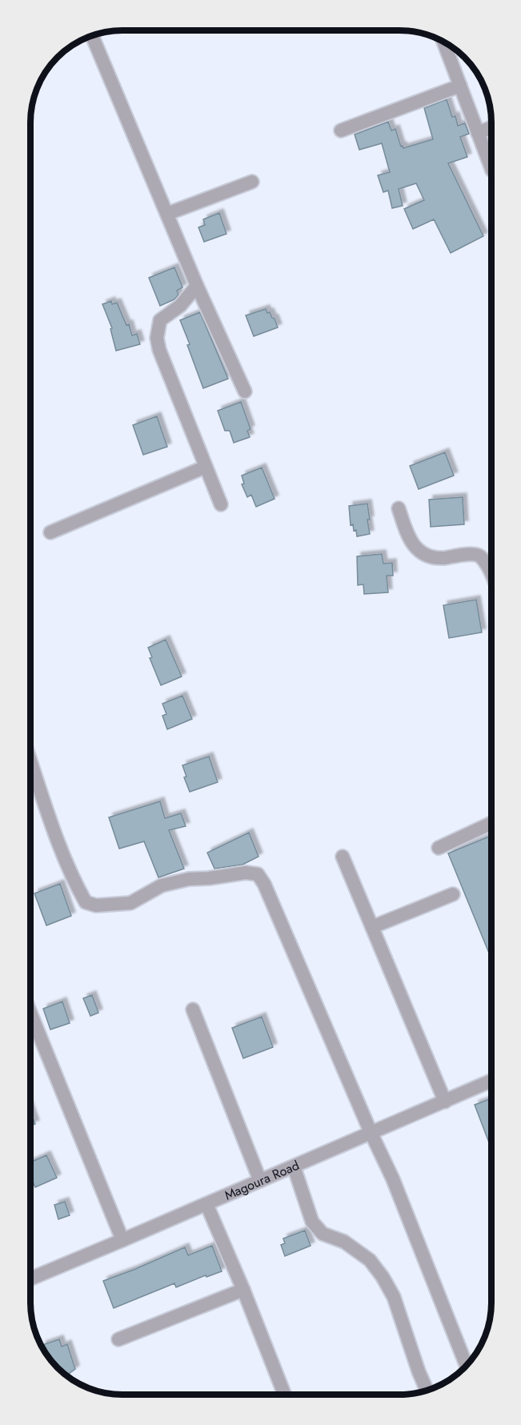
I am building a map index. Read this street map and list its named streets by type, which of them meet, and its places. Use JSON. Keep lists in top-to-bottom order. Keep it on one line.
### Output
{"streets":{"street":["Magoura Road"]}}
